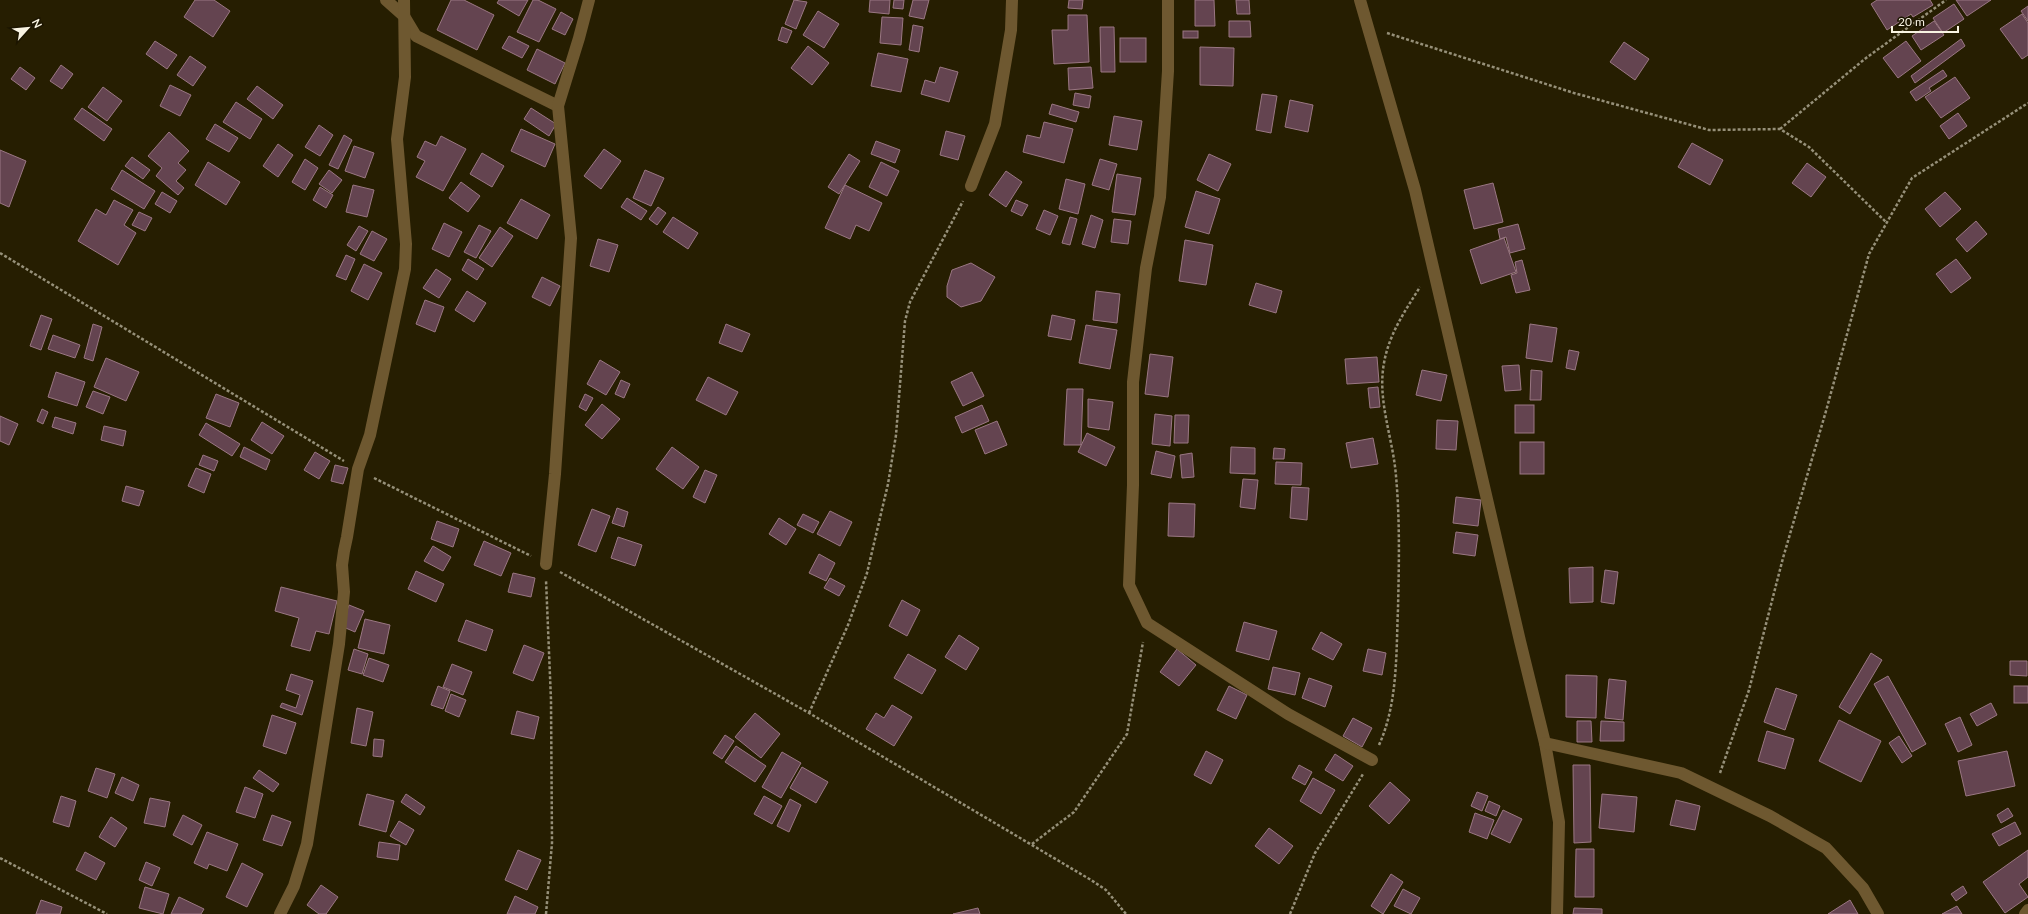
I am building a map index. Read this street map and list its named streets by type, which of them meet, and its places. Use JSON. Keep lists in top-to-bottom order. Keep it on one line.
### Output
{"scale_bar":"20 m","north":"top right"}
